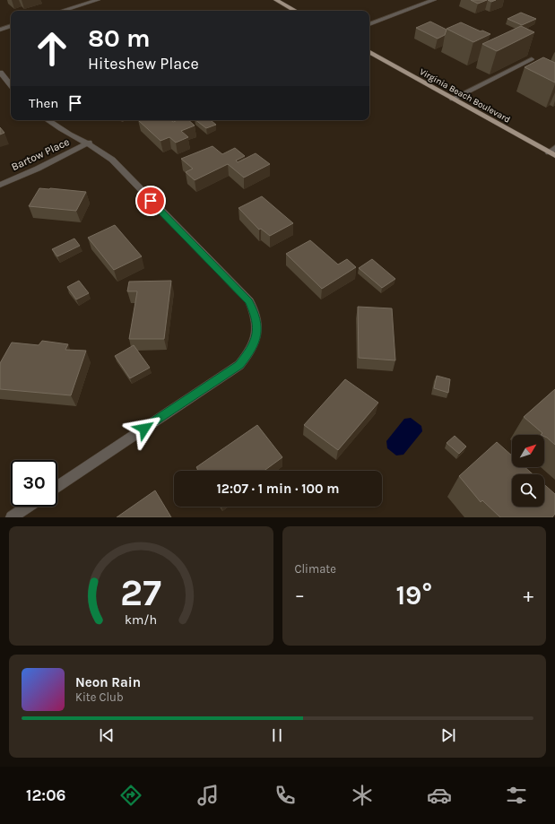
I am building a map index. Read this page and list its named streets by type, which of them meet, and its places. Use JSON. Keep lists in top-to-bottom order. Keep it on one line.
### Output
{"streets":{"main road":["Virginia Beach Boulevard"],"street":["Bartow Place"]},"north":"top right","page":{"turn":["80 m","Hiteshew Place"],"then":"Then","limit":"30","trip":"12:07 · 1 min · 100 m","tile":"Climate","heat":["−","19°","+"],"song":["Neon Rain","Kite Club"],"tabs":"12:06","gauge":["27","km/h"]}}
